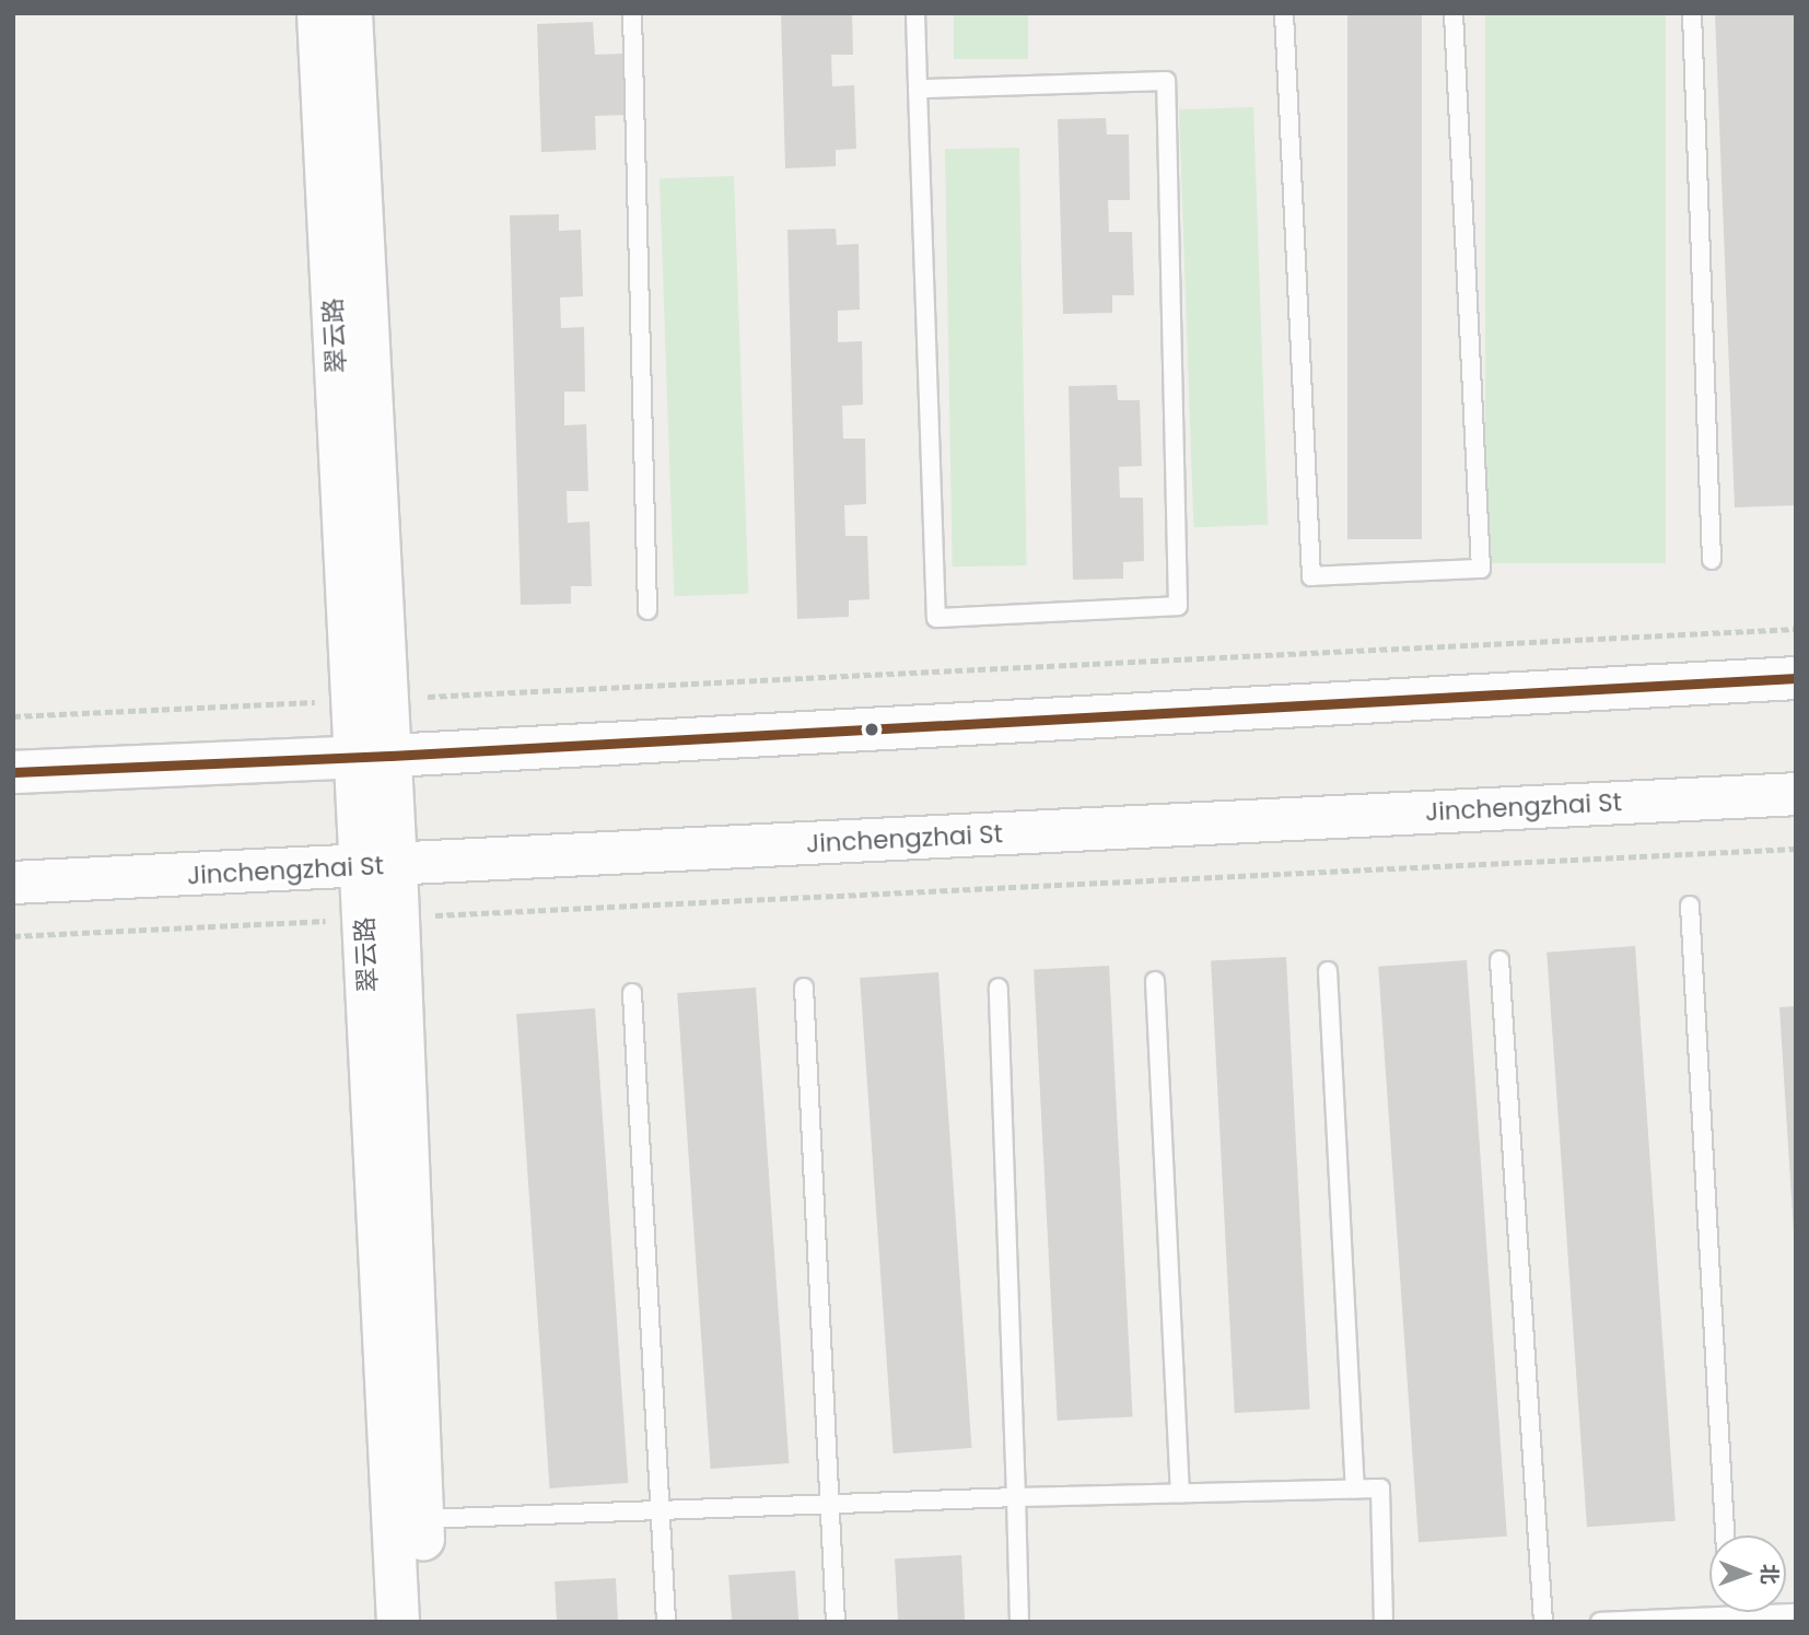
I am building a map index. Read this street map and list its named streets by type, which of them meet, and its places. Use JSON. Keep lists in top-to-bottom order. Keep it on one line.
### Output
{"streets":{"main road":["翠云路","Jinchengzhai St"]},"crossings":[["翠云路","Jinchengzhai St"]],"north":"right"}
